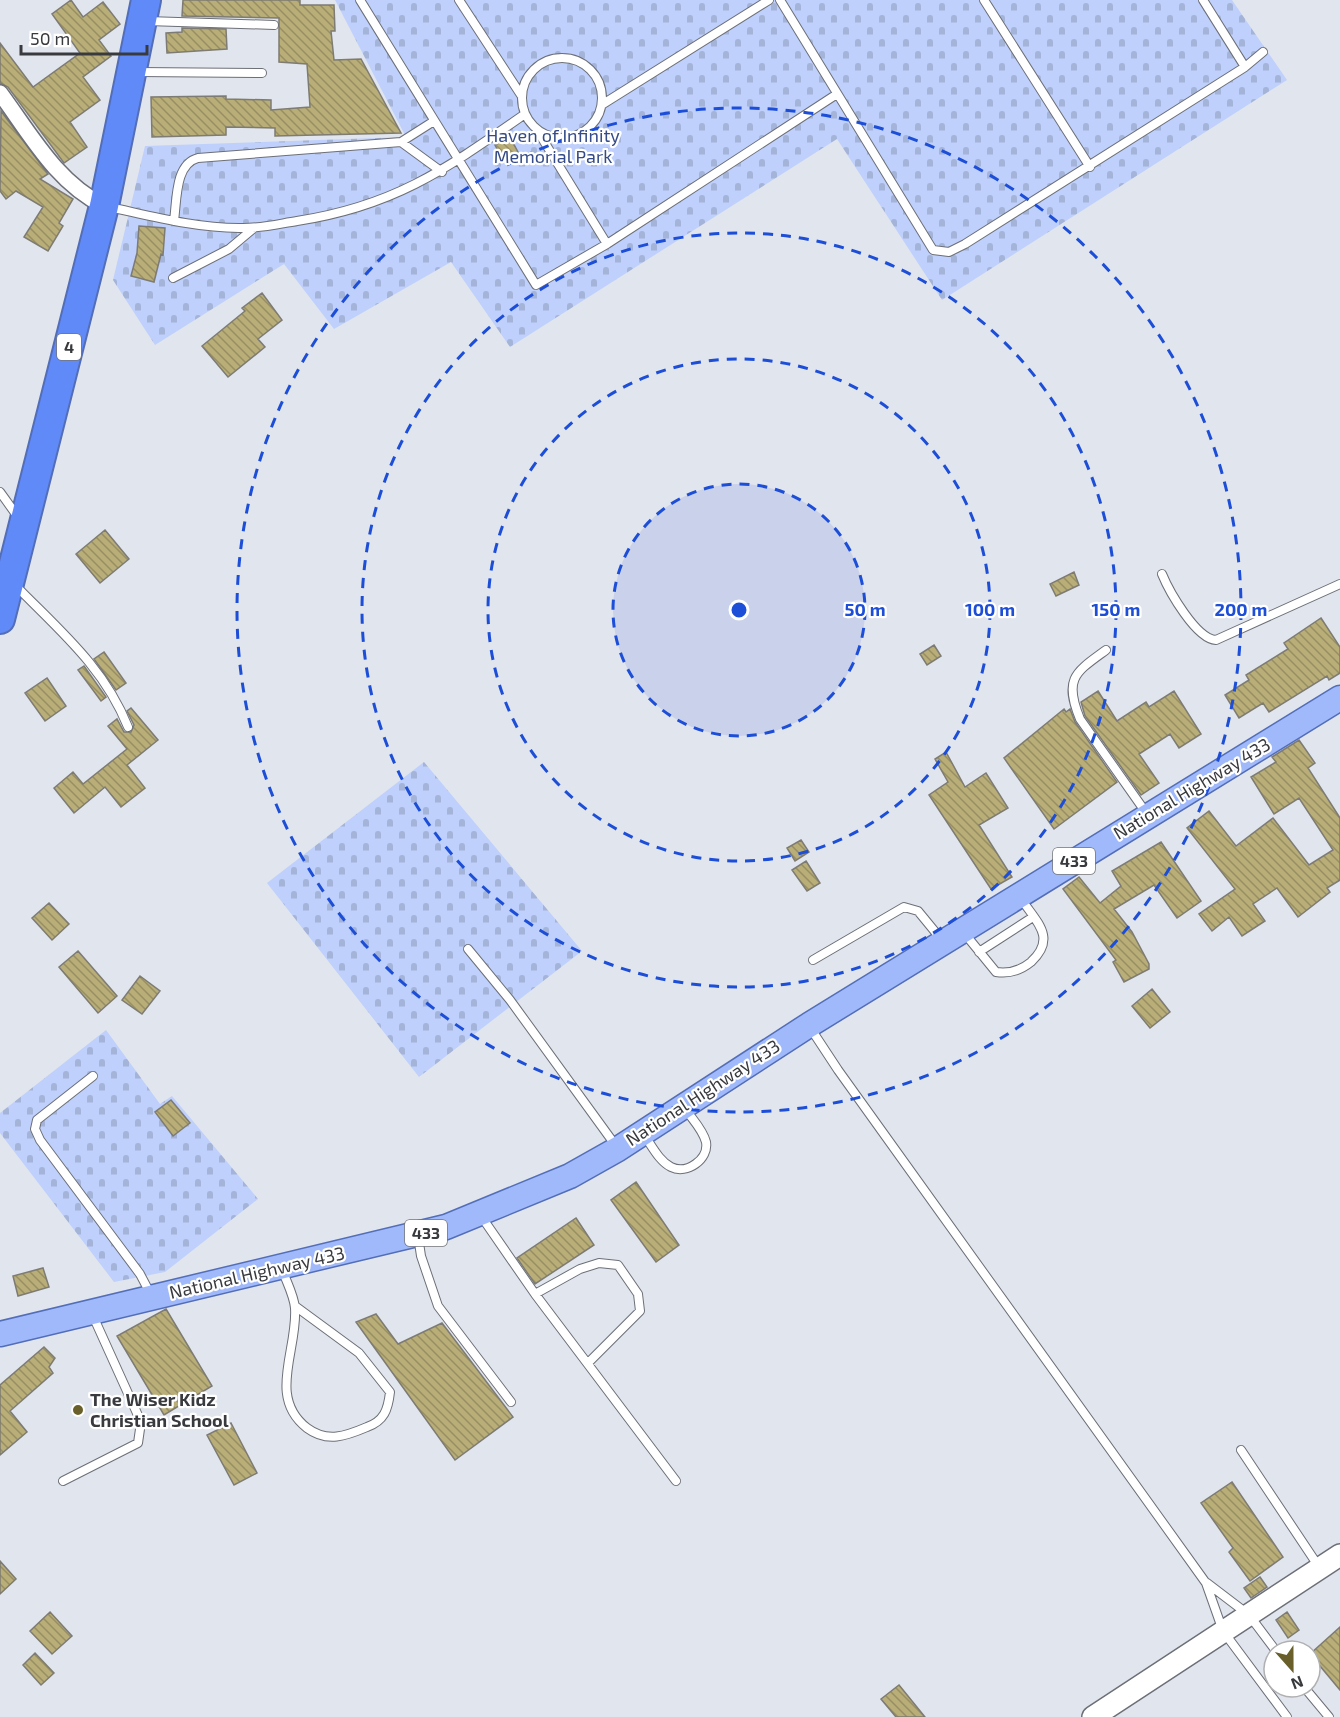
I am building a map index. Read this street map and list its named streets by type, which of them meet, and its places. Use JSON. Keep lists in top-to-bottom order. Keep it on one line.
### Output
{"streets":{"highway":["4"],"main road":["National Highway 433","433"]},"parks":["Haven of Infinity Memorial Park"],"places":["The Wiser Kidz Christian School"],"scale_bar":"50 m","north":"bottom","rings":["50 m","100 m","150 m","200 m"]}
